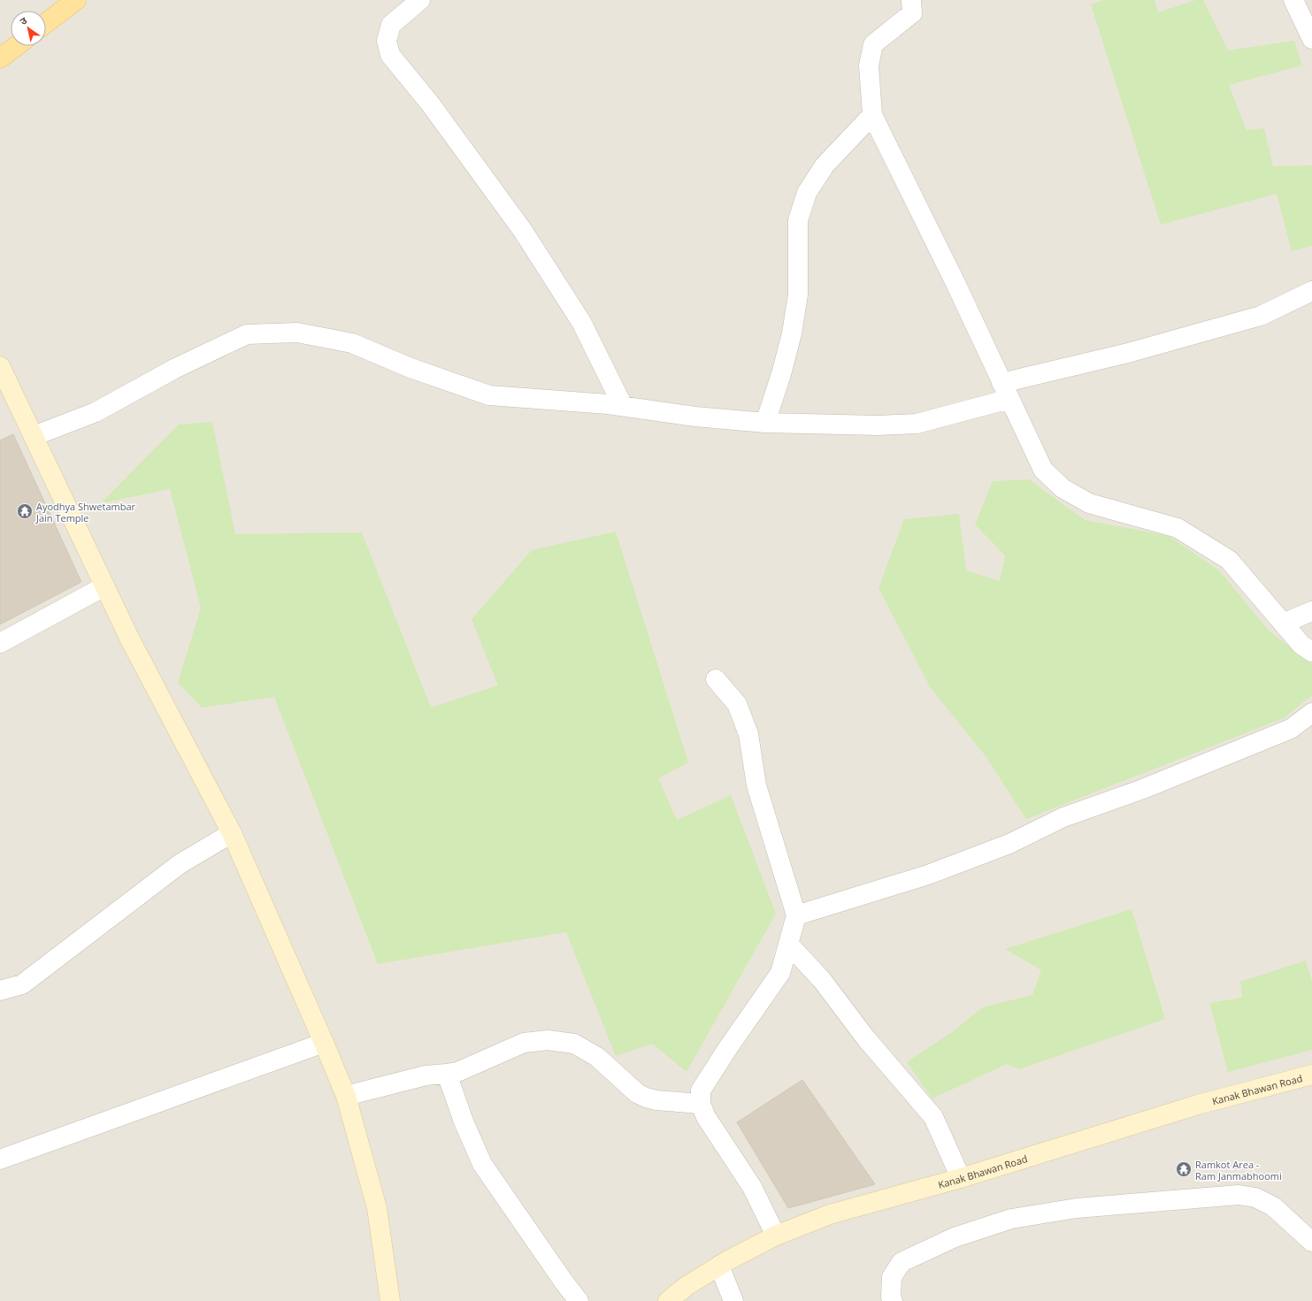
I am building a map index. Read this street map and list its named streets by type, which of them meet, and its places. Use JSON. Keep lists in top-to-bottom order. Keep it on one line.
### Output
{"streets":{"street":["Kanak Bhawan Road"]},"places":{"temple":["Ayodhya Shwetambar Jain Temple","Ramkot Area - Ram Janmabhoomi"]},"north":"top left"}
